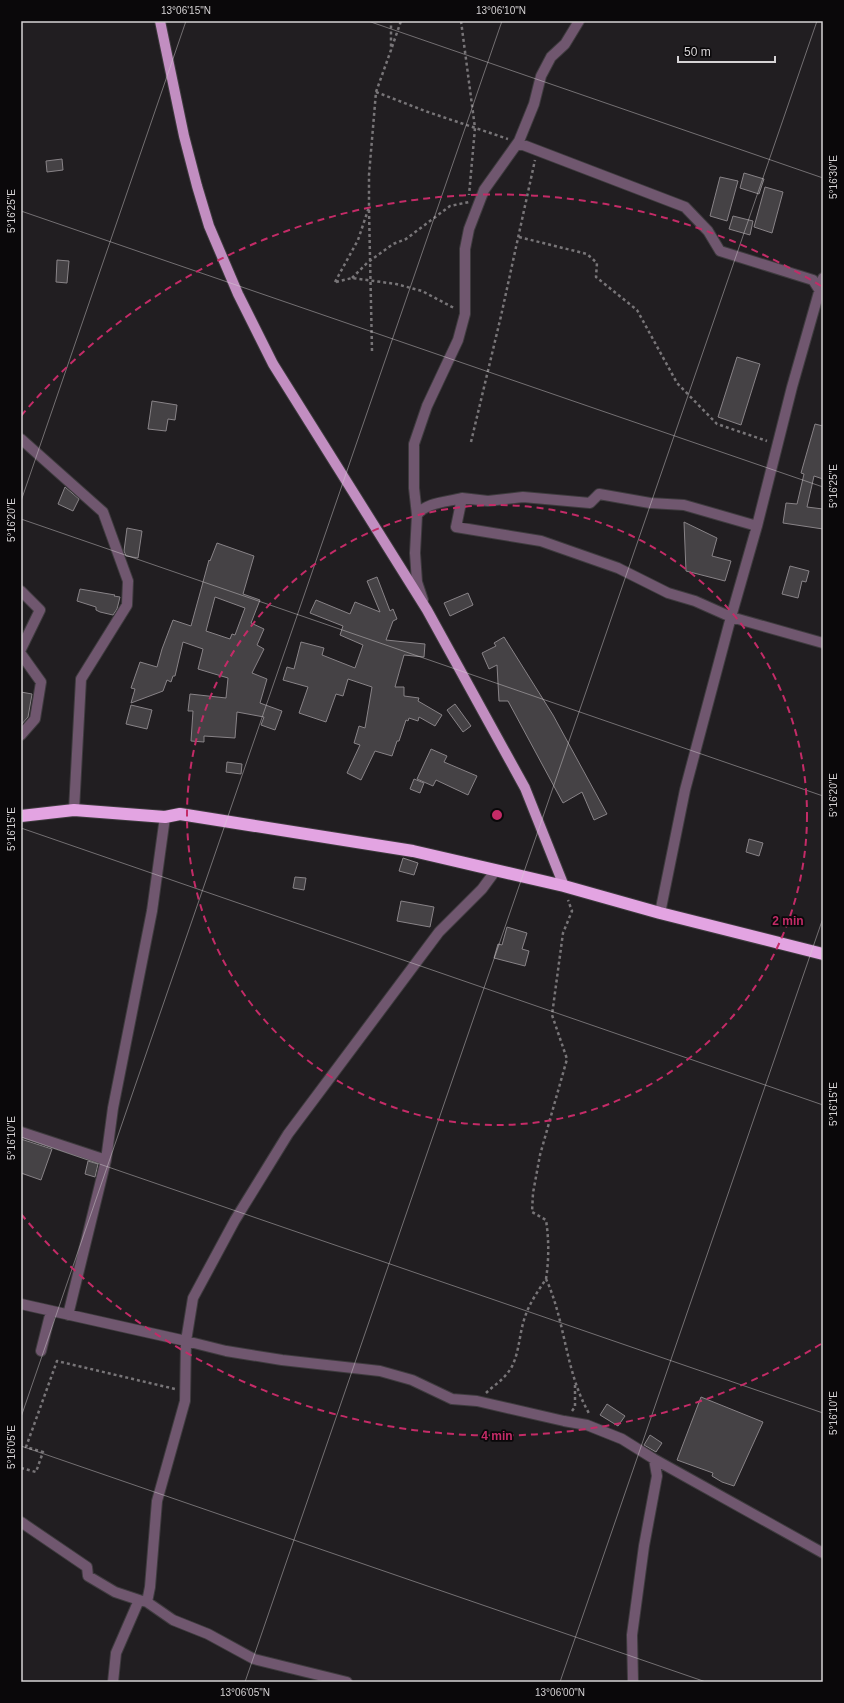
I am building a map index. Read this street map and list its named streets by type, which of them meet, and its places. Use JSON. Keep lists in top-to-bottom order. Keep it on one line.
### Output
{"scale_bar":"50 m","coordinates":["13°06'15\"N","13°06'10\"N","5°16'30\"E","5°16'25\"E","5°16'20\"E","5°16'15\"E","5°16'10\"E","5°16'05\"E","13°06'05\"N","13°06'00\"N"],"rings":["2 min","4 min"]}
